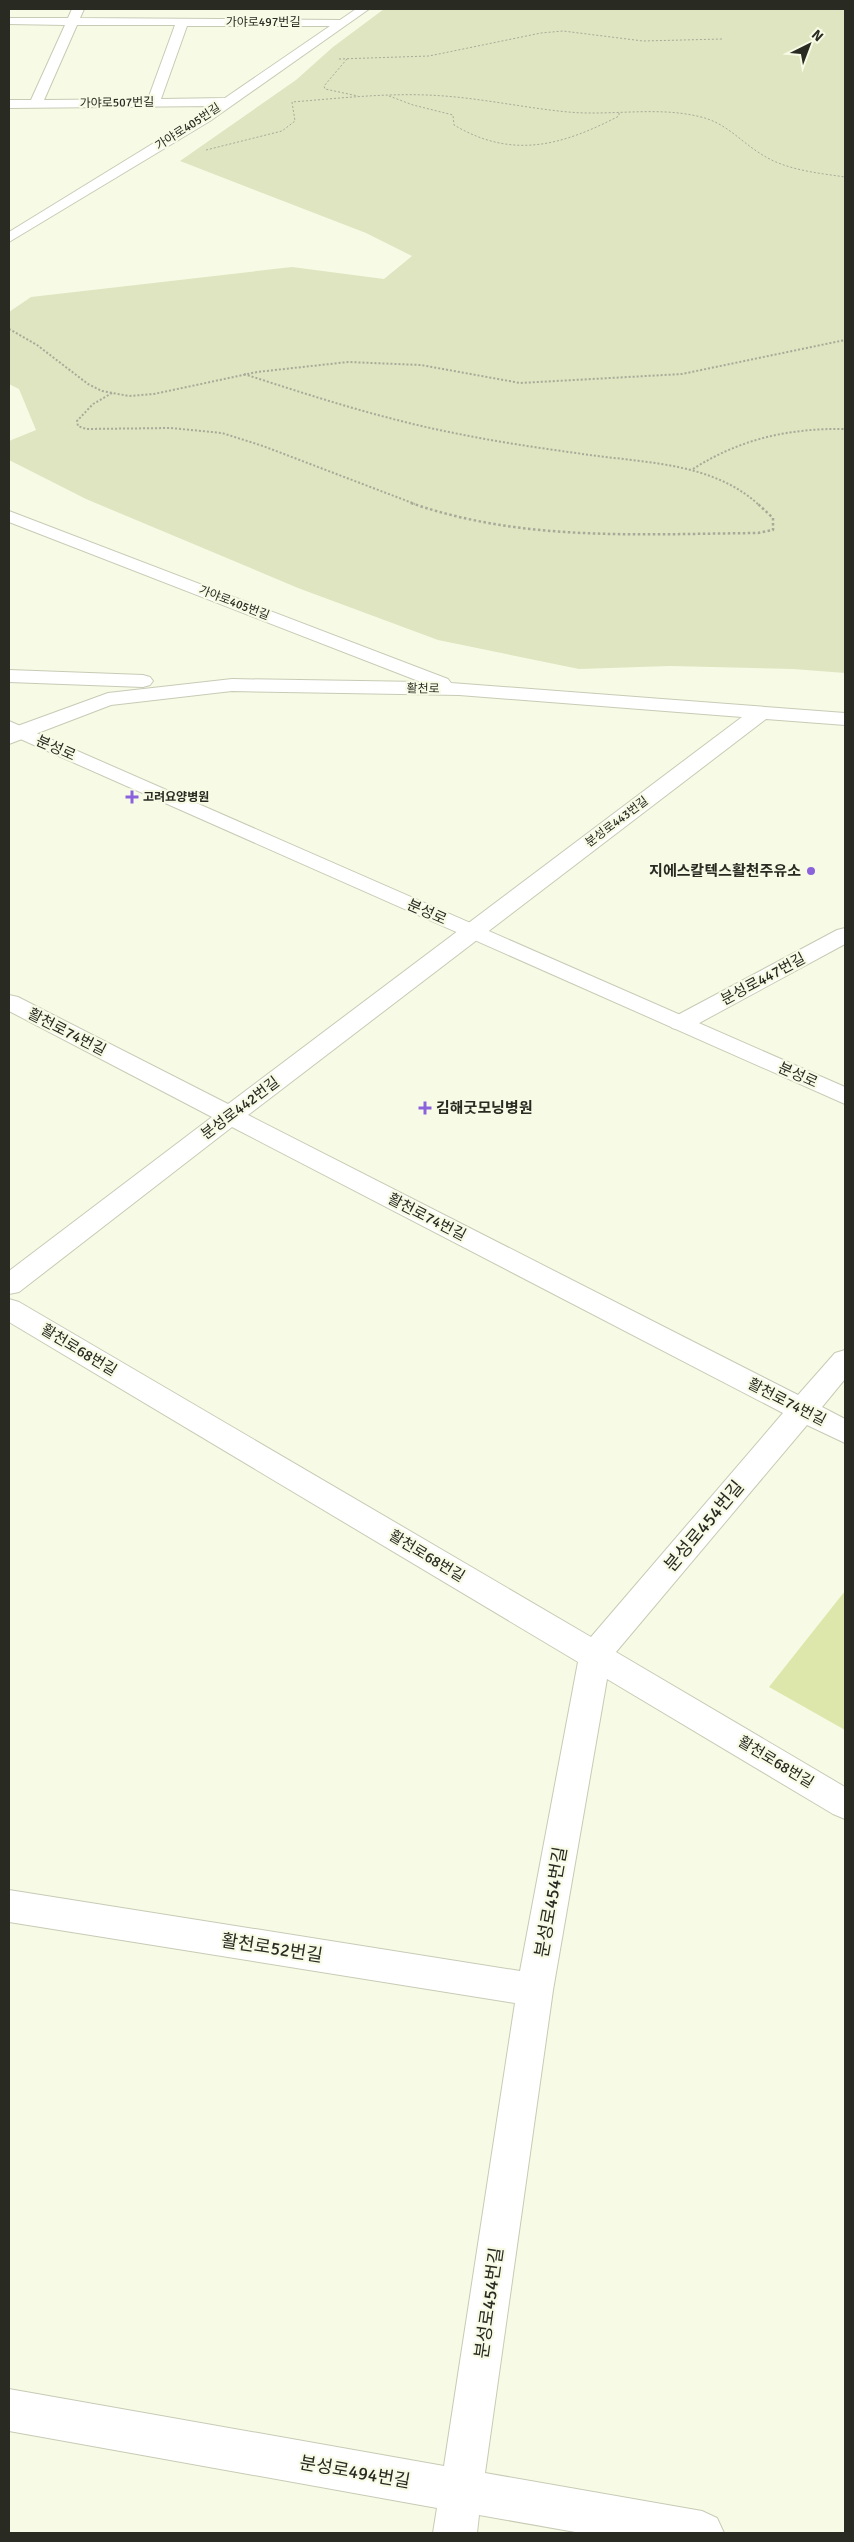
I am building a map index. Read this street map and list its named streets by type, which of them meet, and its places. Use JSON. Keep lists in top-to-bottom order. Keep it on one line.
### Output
{"streets":{"street":["가야로497번길","가야로507번길","가야로405번길","활천로","분성로","분성로443번길","분성로447번길","활천로74번길","분성로442번길","활천로68번길","분성로454번길","활천로52번길","분성로494번길"]},"crossings":[["가야로497번길","가야로405번길"],["가야로507번길","가야로405번길"],["가야로405번길","활천로"],["활천로","분성로"],["활천로","분성로443번길"],["분성로","분성로443번길"],["분성로","분성로447번길"],["분성로","분성로442번길"],["분성로443번길","분성로442번길"],["활천로74번길","분성로442번길"],["활천로74번길","분성로454번길"],["활천로68번길","분성로454번길"],["분성로454번길","활천로52번길"],["분성로454번길","분성로494번길"]],"places":{"health":["고려요양병원","김해굿모닝병원"],"other":["지에스칼텍스활천주유소"]},"north":"top right"}
